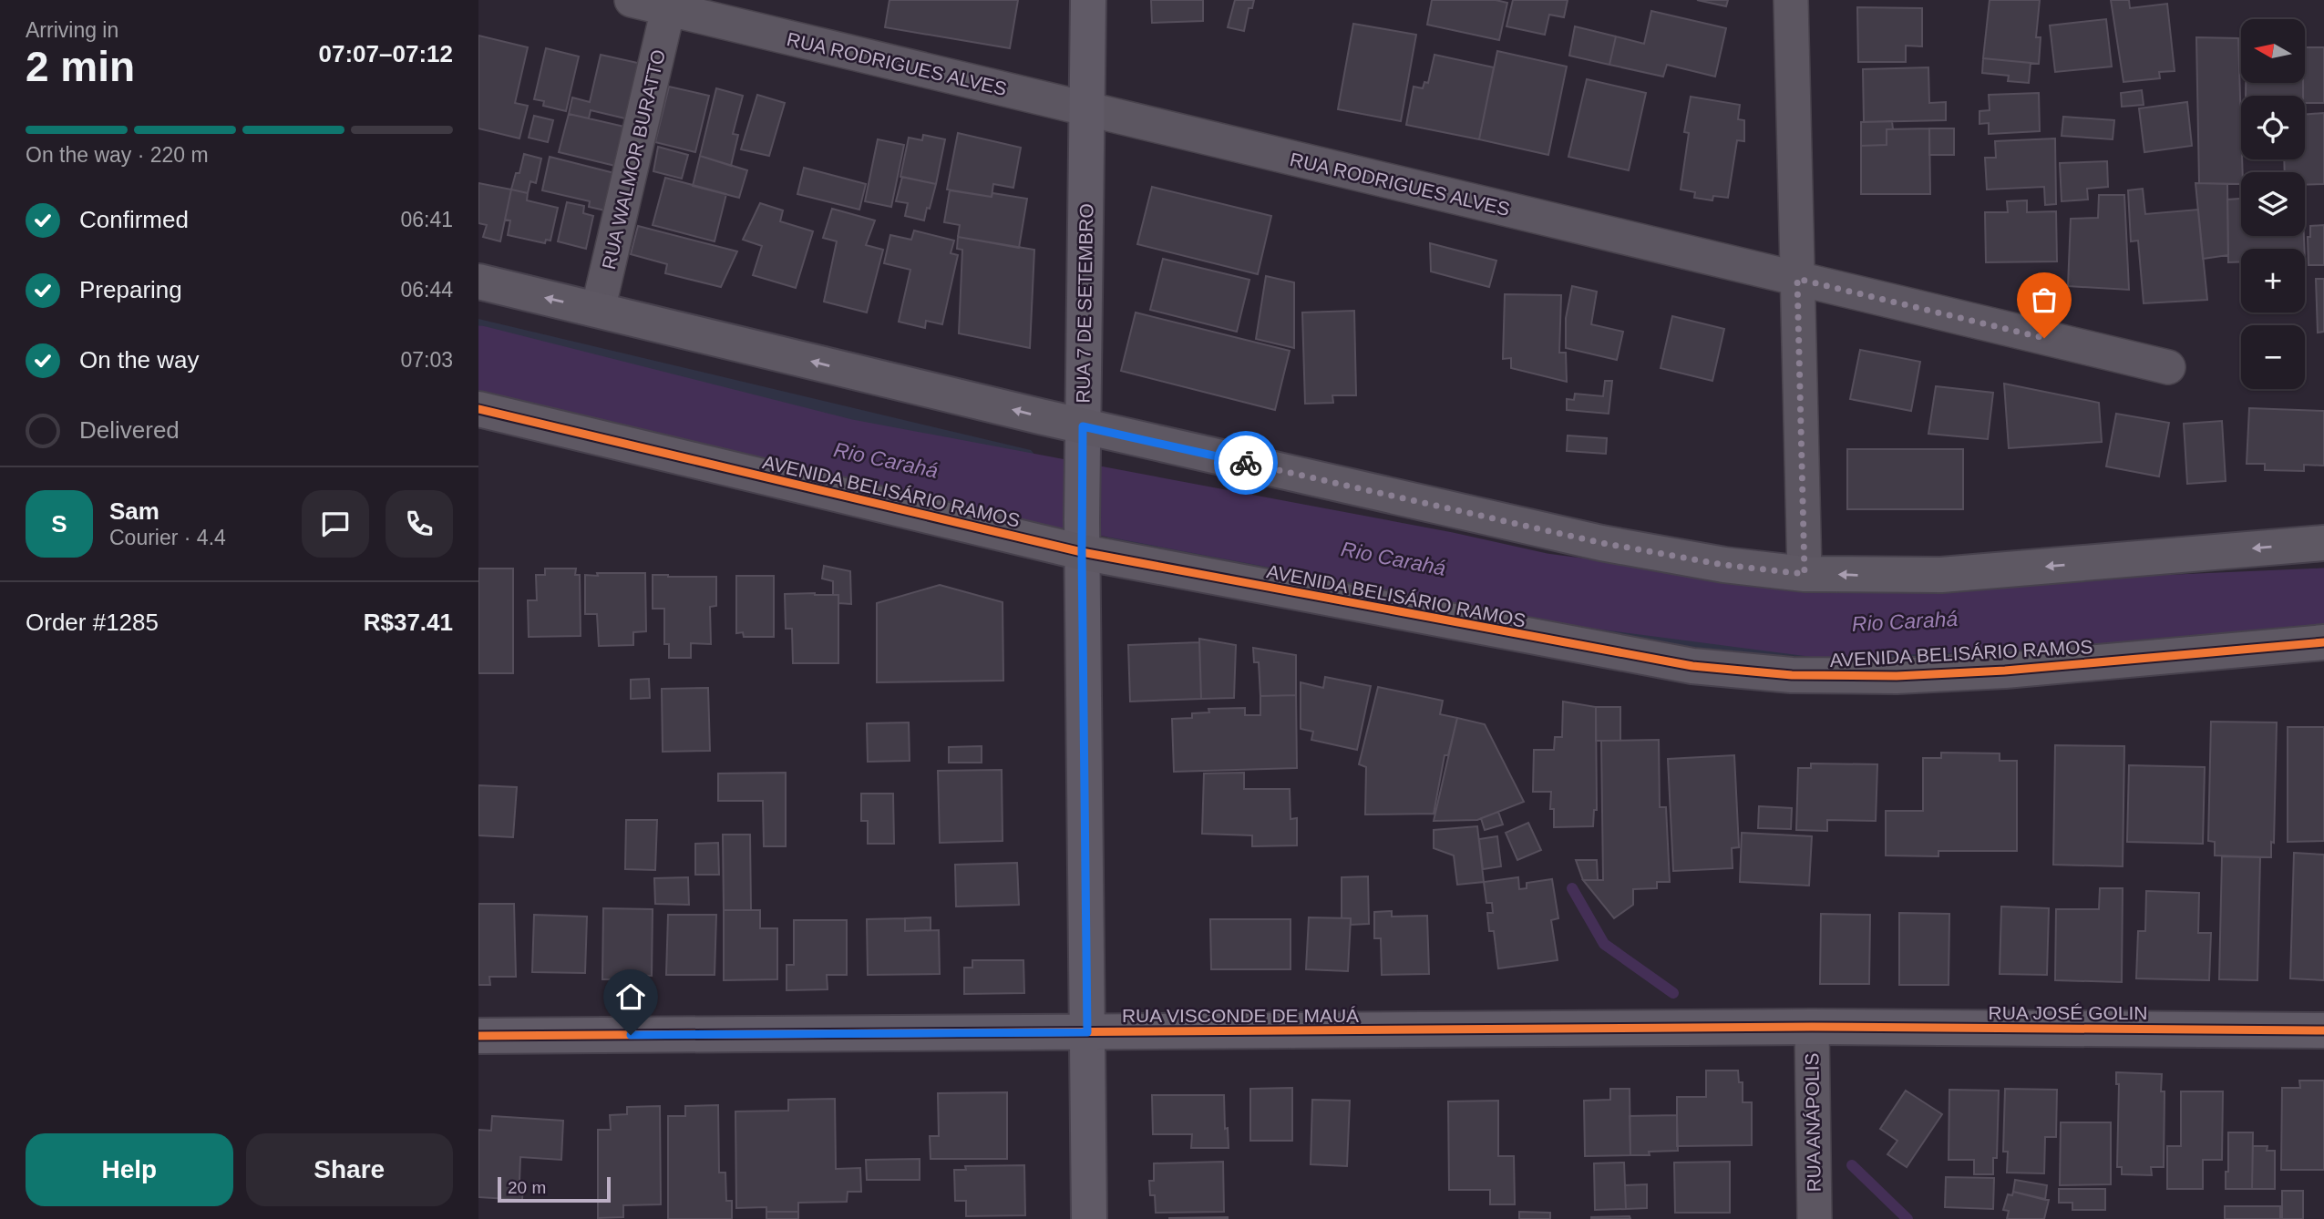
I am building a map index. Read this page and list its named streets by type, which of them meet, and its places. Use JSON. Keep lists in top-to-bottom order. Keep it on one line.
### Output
{"streets":{"main road":["AVENIDA BELISÁRIO RAMOS"],"street":["RUA RODRIGUES ALVES","RUA WALMOR BURATTO","RUA 7 DE SETEMBRO","RUA JOSÉ GOLIN","RUA VISCONDE DE MAUÁ","RUA ANÁPOLIS"]},"crossings":[["RUA RODRIGUES ALVES","RUA WALMOR BURATTO"],["RUA RODRIGUES ALVES","RUA 7 DE SETEMBRO"],["RUA 7 DE SETEMBRO","AVENIDA BELISÁRIO RAMOS"],["RUA 7 DE SETEMBRO","RUA VISCONDE DE MAUÁ"],["RUA JOSÉ GOLIN","RUA VISCONDE DE MAUÁ"],["RUA JOSÉ GOLIN","RUA ANÁPOLIS"],["RUA VISCONDE DE MAUÁ","RUA ANÁPOLIS"]],"water":["Rio Carahá"],"scale_bar":"20 m","north":"left","page":{"heading":["2 min","Arriving in","07:07–07:12"],"panel":["Sam","Courier · 4.4","Order #1285","R$37.41"],"map_buttons":["+","−"],"bar":"On the way · 220 m","list":[["Confirmed","06:41"],["Preparing","06:44"],["On the way","07:03"],"Delivered"],"round":"S","buttons":["Help","Share"],"scale":"20 m"}}
